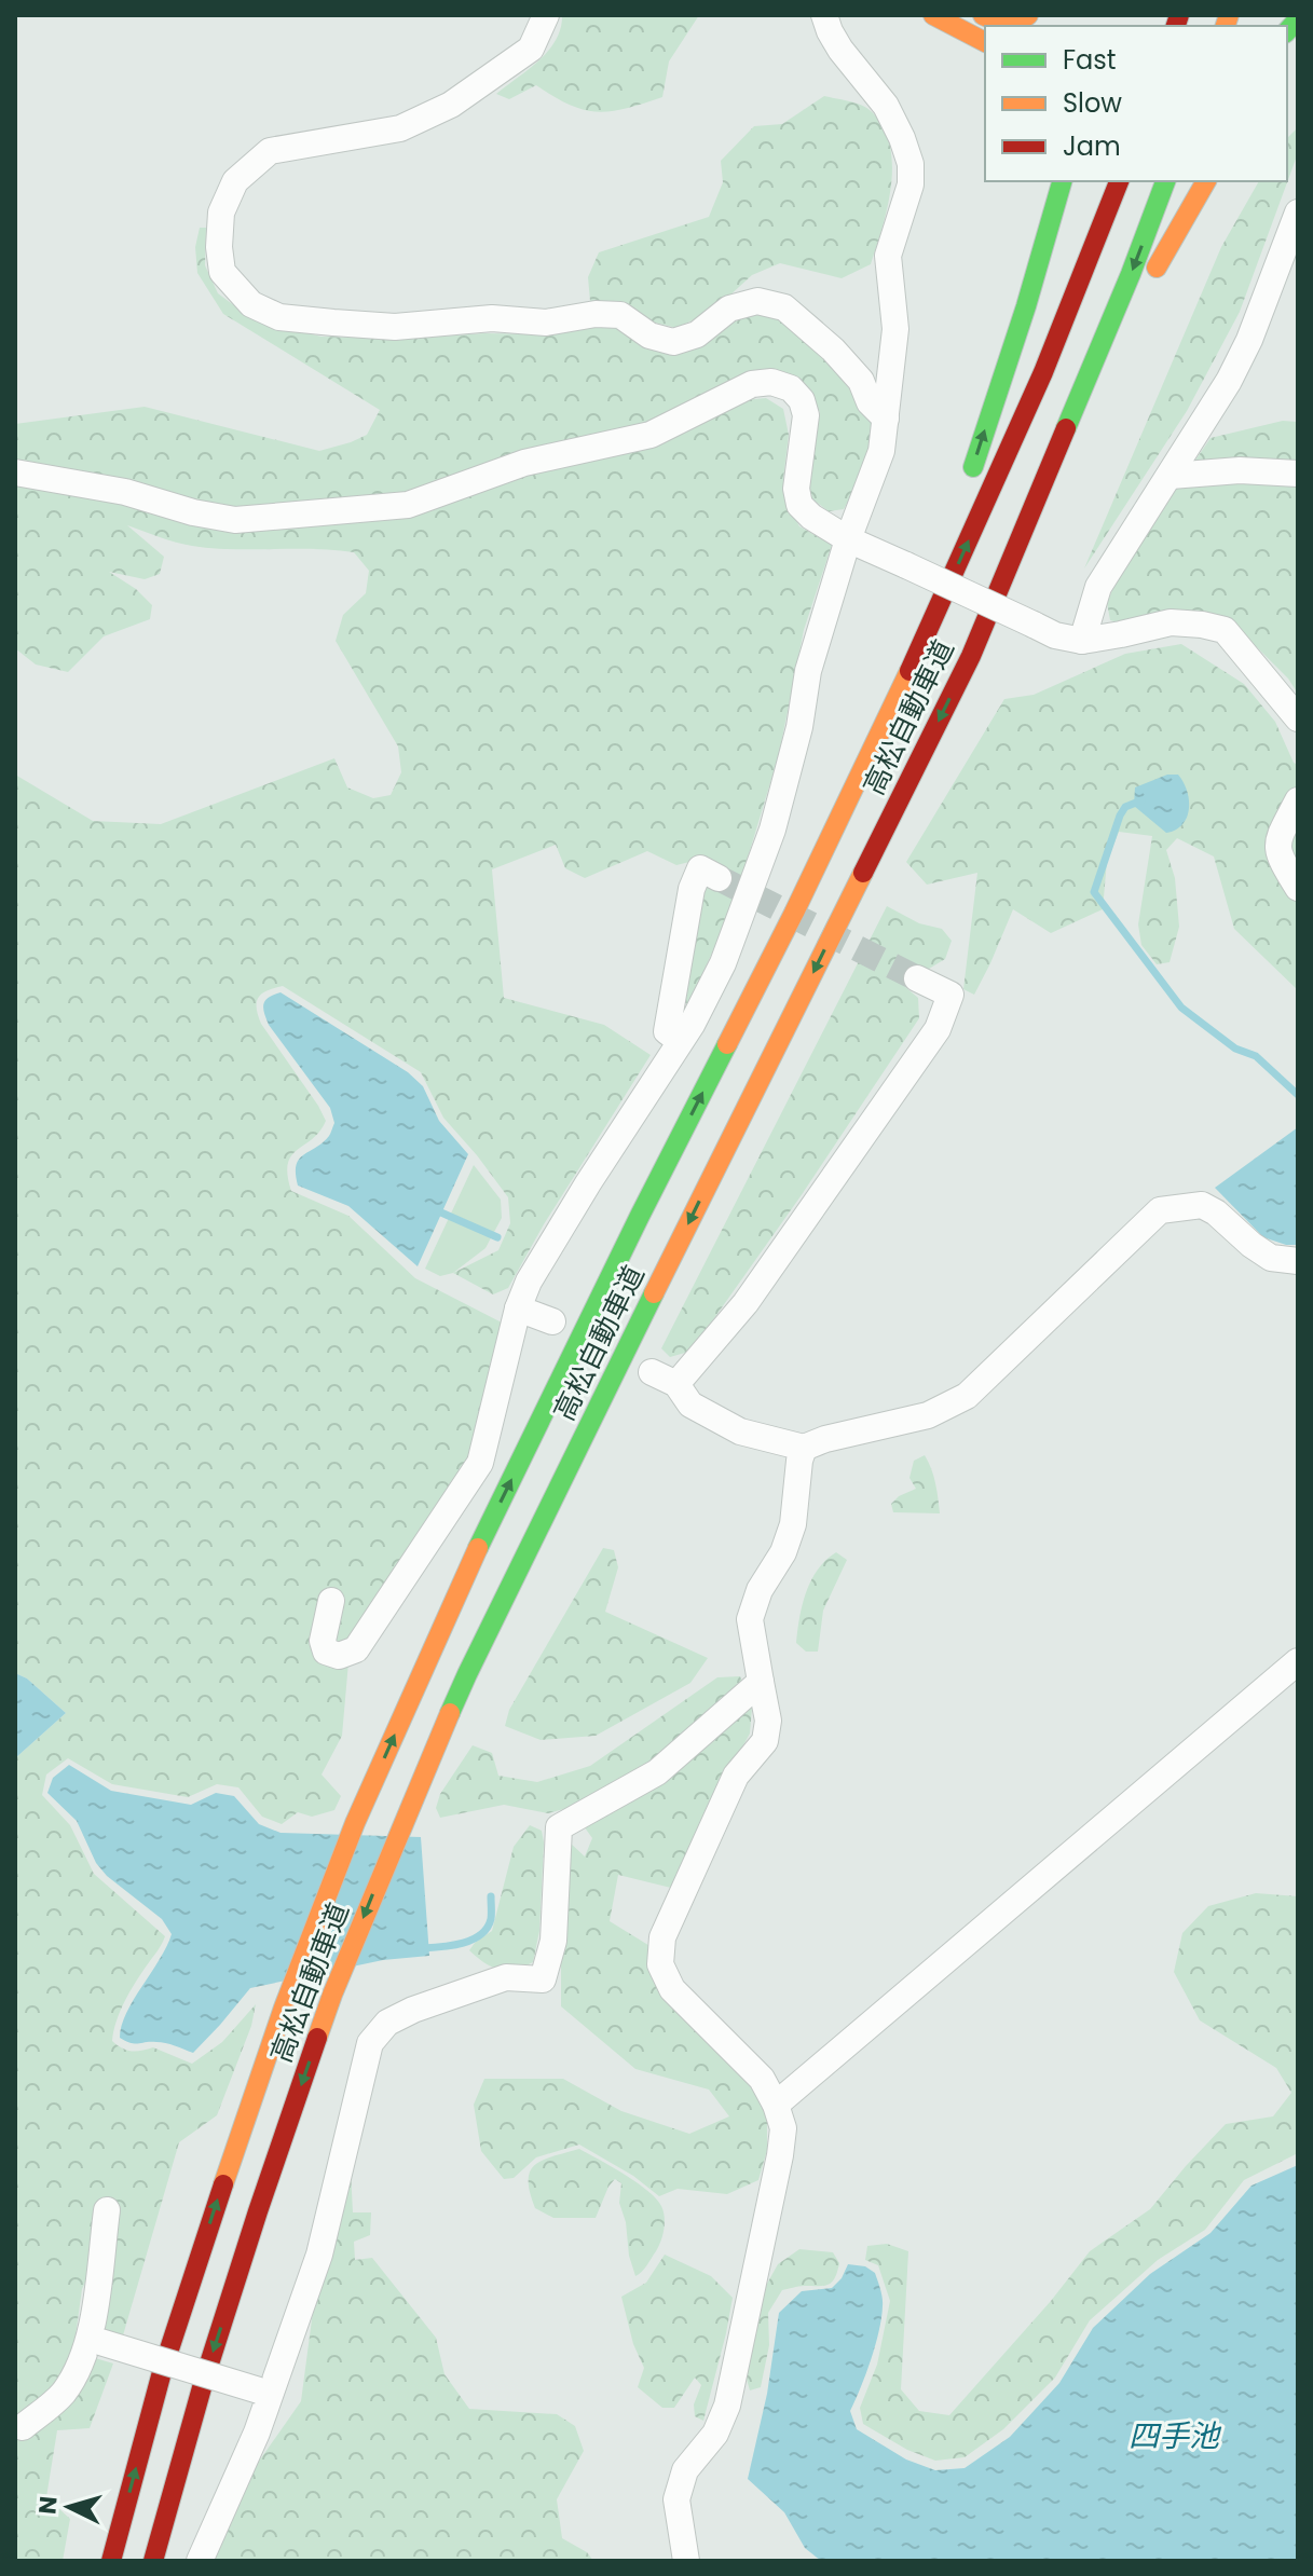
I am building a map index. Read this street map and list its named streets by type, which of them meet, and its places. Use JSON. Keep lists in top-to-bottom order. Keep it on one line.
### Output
{"streets":{"highway":["高松自動車道"]},"water":["四手池"],"legend":["Fast","Slow","Jam"],"north":"left"}
